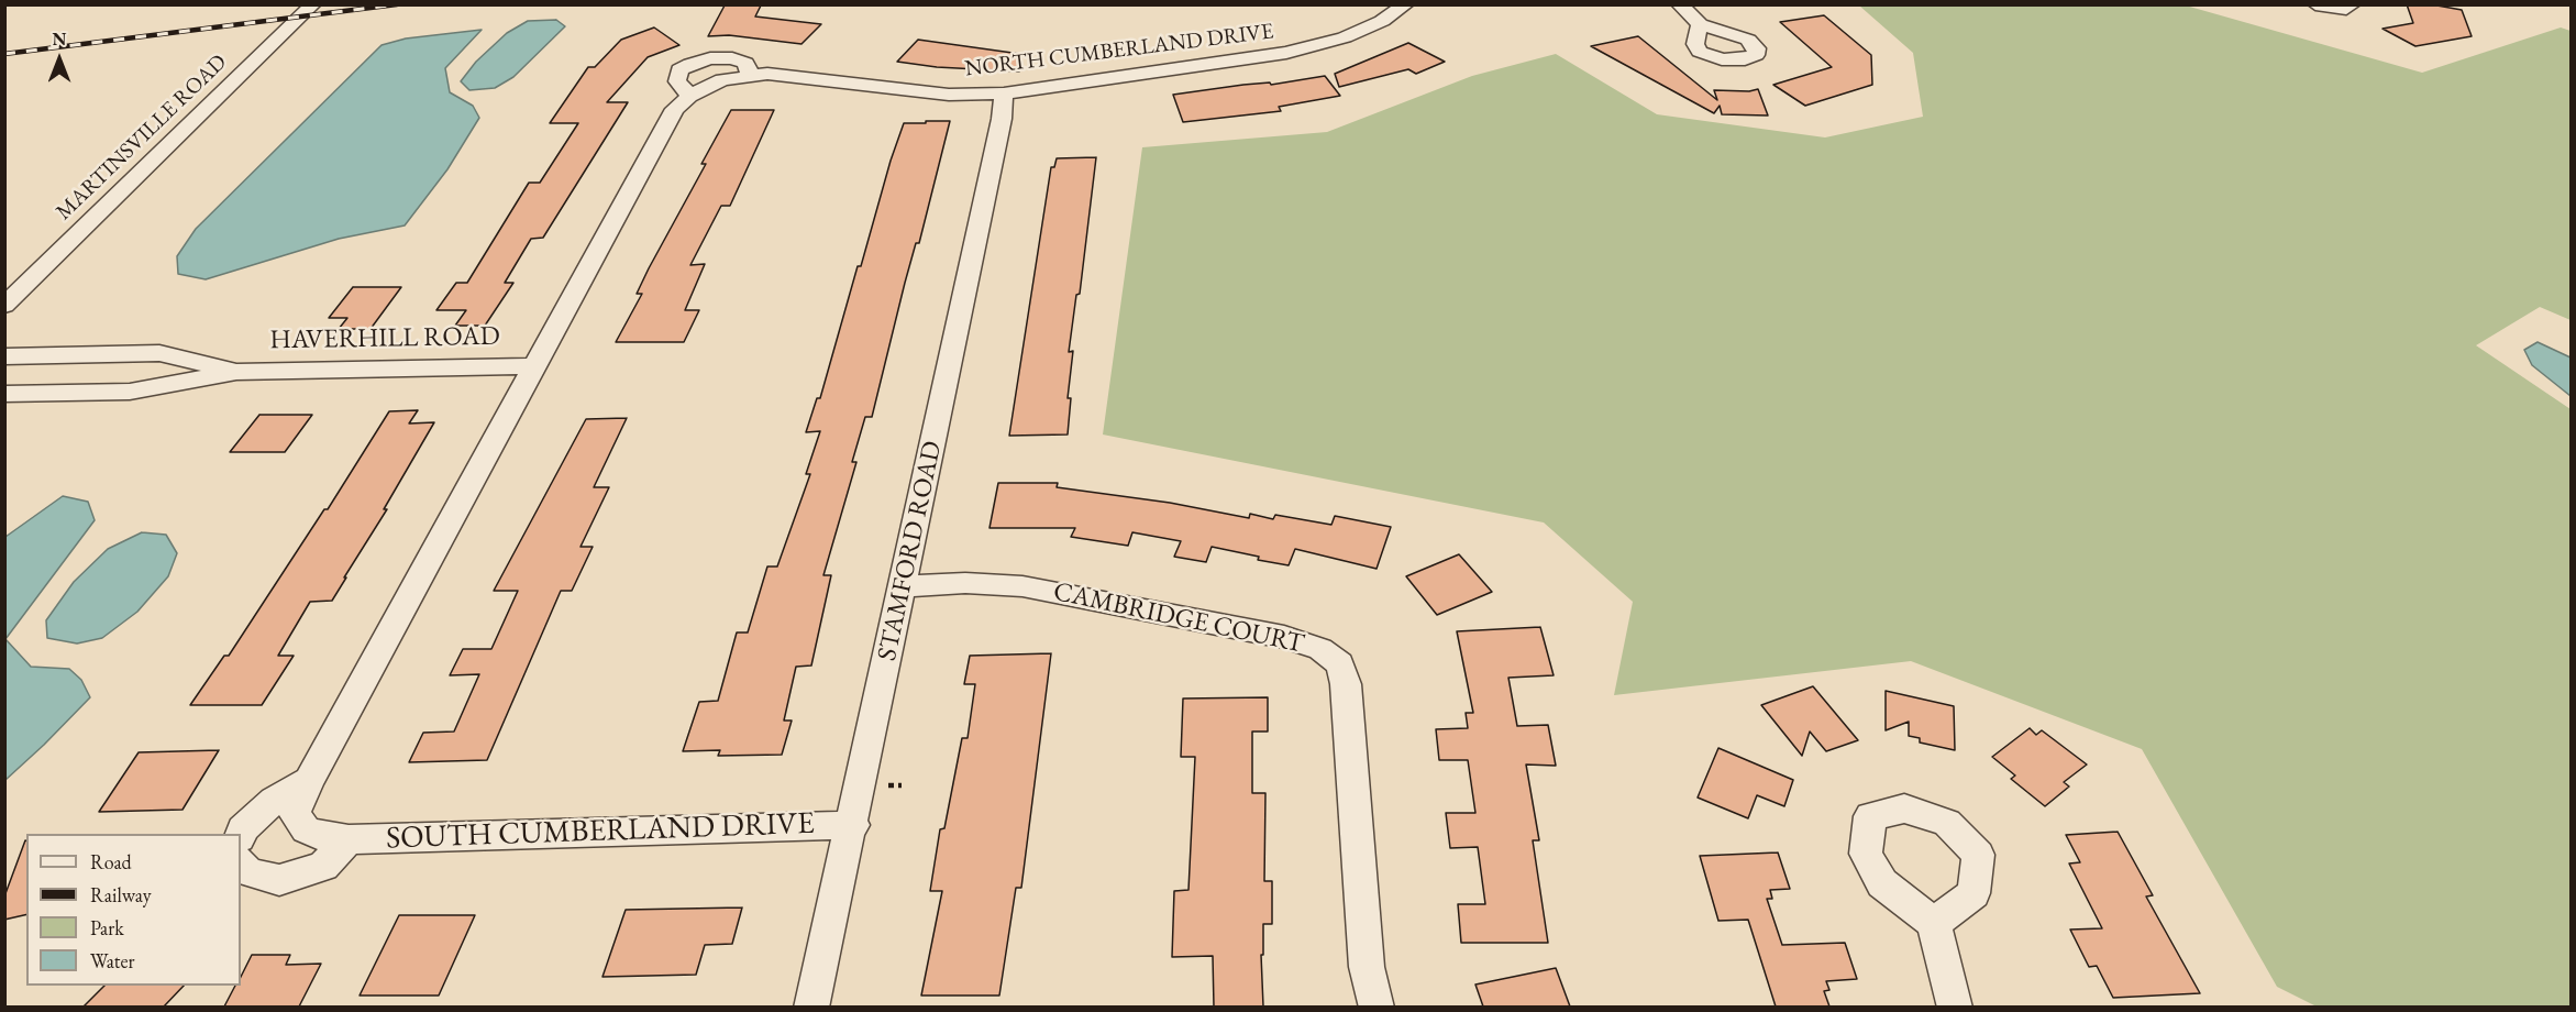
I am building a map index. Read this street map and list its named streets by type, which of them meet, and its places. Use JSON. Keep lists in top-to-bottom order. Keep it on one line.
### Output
{"streets":{"street":["NORTH CUMBERLAND DRIVE","MARTINSVILLE ROAD","HAVERHILL ROAD","STAMFORD ROAD","CAMBRIDGE COURT","SOUTH CUMBERLAND DRIVE"]},"crossings":[["NORTH CUMBERLAND DRIVE","HAVERHILL ROAD"],["NORTH CUMBERLAND DRIVE","STAMFORD ROAD"],["NORTH CUMBERLAND DRIVE","SOUTH CUMBERLAND DRIVE"],["HAVERHILL ROAD","SOUTH CUMBERLAND DRIVE"],["STAMFORD ROAD","CAMBRIDGE COURT"],["STAMFORD ROAD","SOUTH CUMBERLAND DRIVE"]],"legend":["Road","Railway","Park","Water"],"north":"top"}
